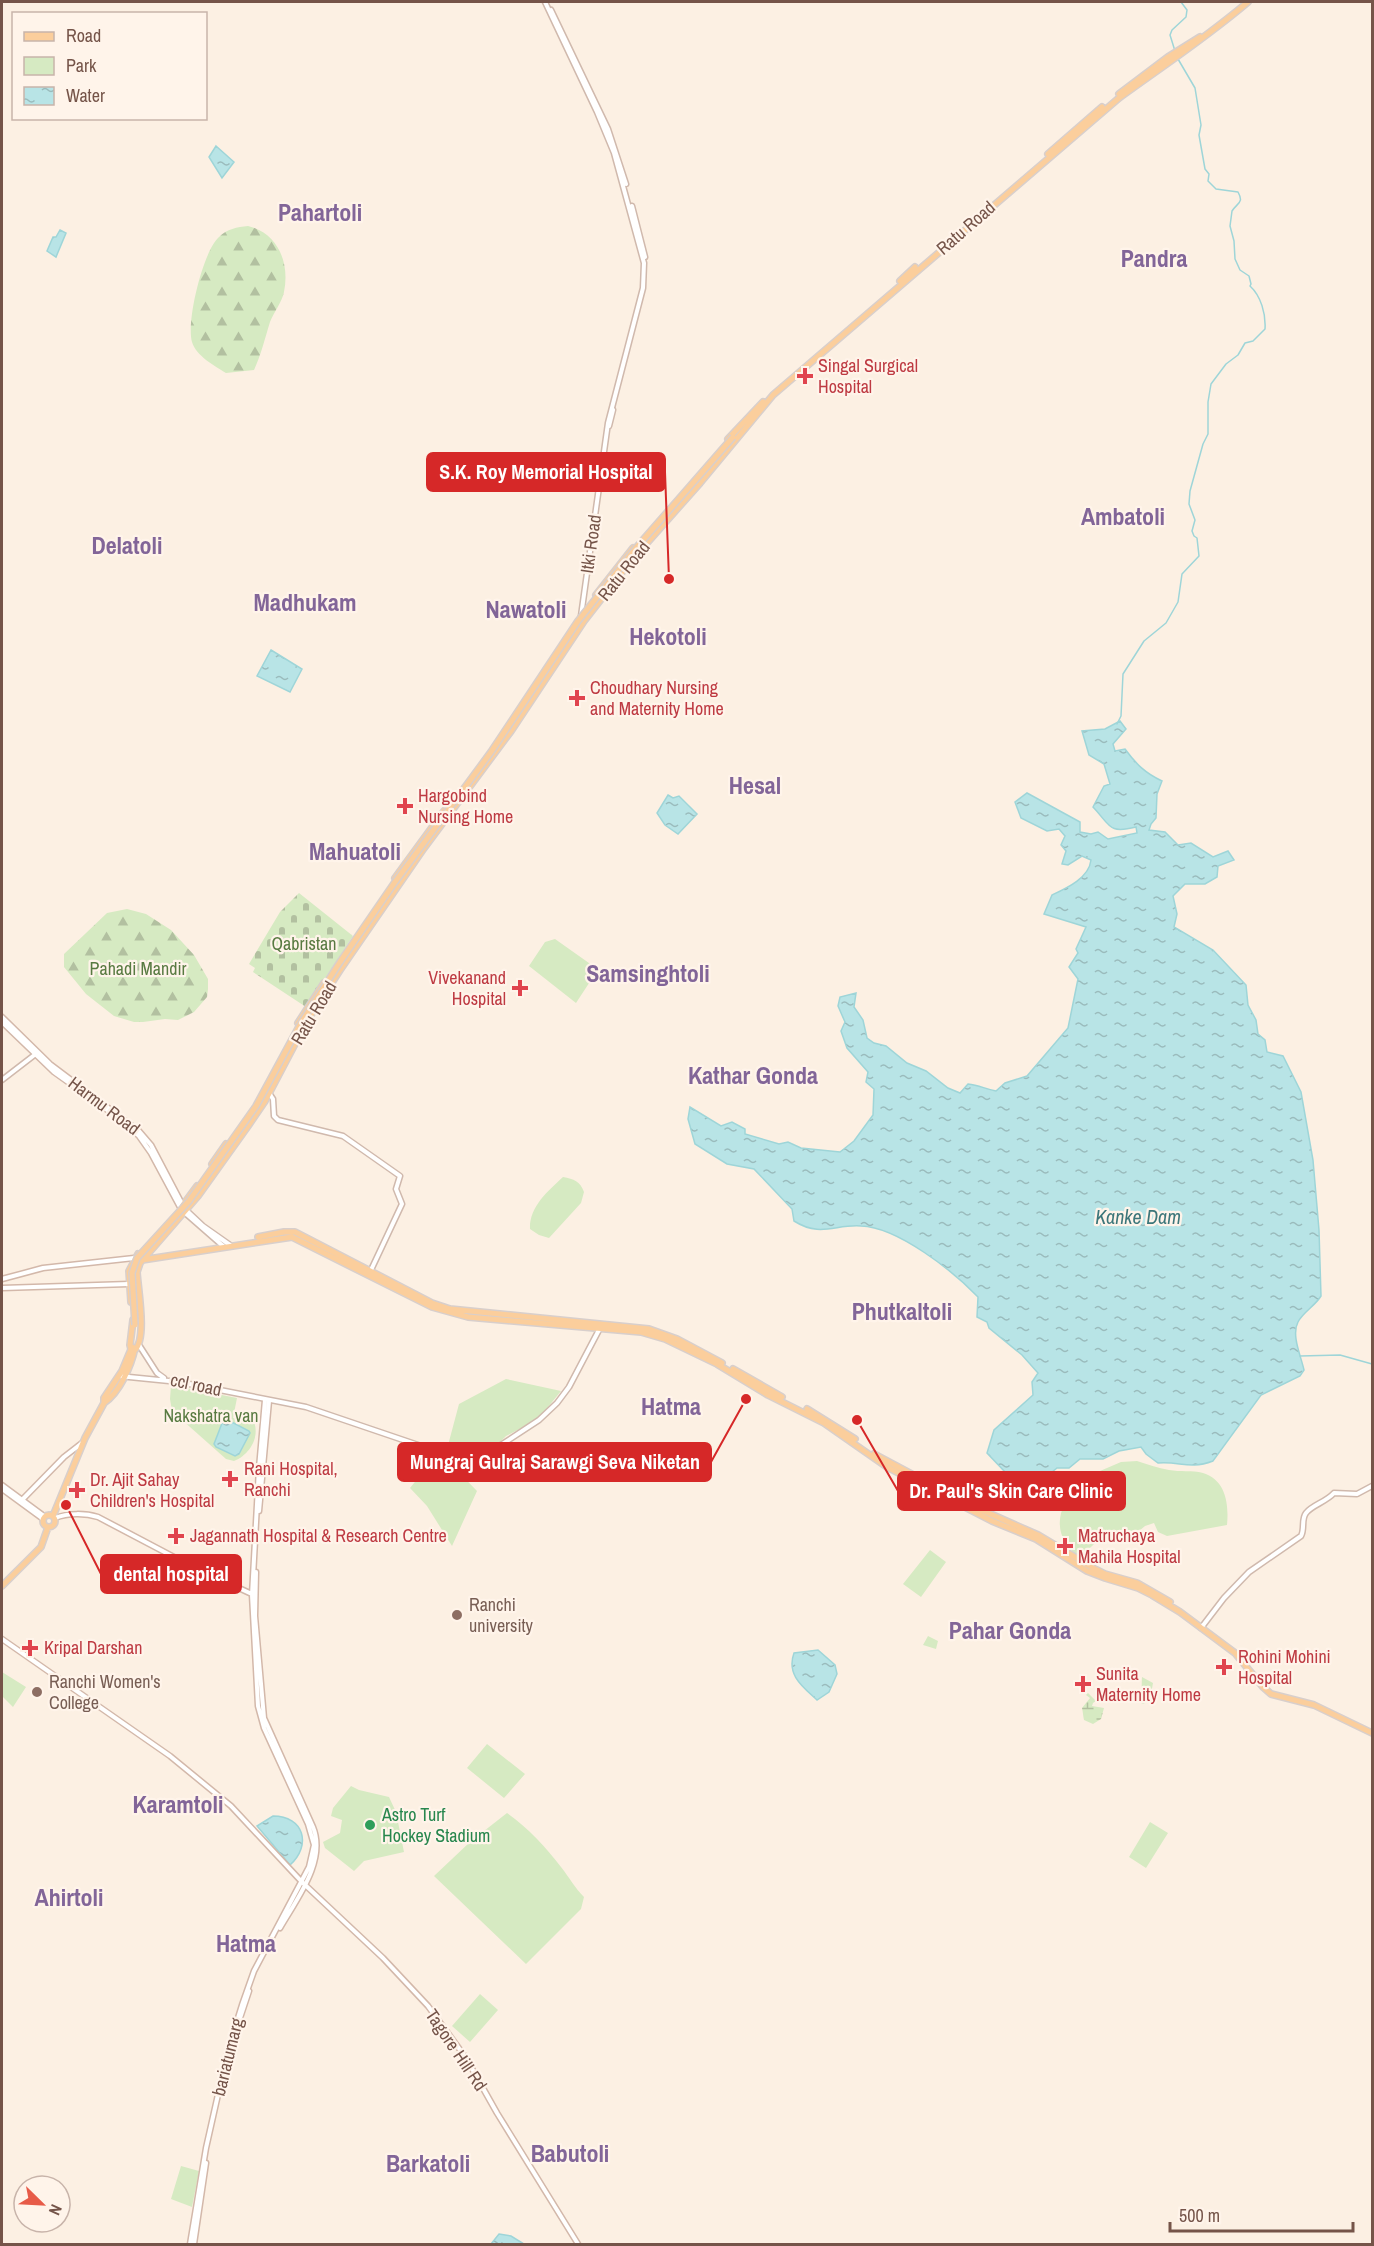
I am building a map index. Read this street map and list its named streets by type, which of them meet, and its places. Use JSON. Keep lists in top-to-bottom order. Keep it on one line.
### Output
{"streets":{"main road":["Ratu Road","Itki Road","Harmu Road","ccl road","Tagore Hill Rd","bariatumarg"]},"crossings":[["Ratu Road","Itki Road"],["Ratu Road","Harmu Road"],["Tagore Hill Rd","bariatumarg"]],"districts":["Pahartoli","Pandra","Ambatoli","Delatoli","Madhukam","Nawatoli","Hekotoli","Hesal","Mahuatoli","Samsinghtoli","Kathar Gonda","Phutkaltoli","Hatma","Pahar Gonda","Karamtoli","Ahirtoli","Hatma","Babutoli","Barkatoli"],"water":["Kanke Dam"],"parks":["Qabristan","Pahadi Mandir","Nakshatra van"],"places":{"health":["Singal Surgical Hospital","Choudhary Nursing and Maternity Home","Hargobind Nursing Home","Vivekanand Hospital","Rani Hospital, Ranchi","Dr. Ajit Sahay Children's Hospital","Jagannath Hospital & Research Centre","Matruchaya Mahila Hospital","Kripal Darshan","Rohini Mohini Hospital","Sunita Maternity Home"],"other":["S.K. Roy Memorial Hospital","Mungraj Gulraj Sarawgi Seva Niketan","Dr. Paul's Skin Care Clinic","dental hospital","Ranchi university","Ranchi Women's College","Astro Turf Hockey Stadium"]},"legend":["Road","Park","Water"],"scale_bar":"500 m","north":"bottom right"}
